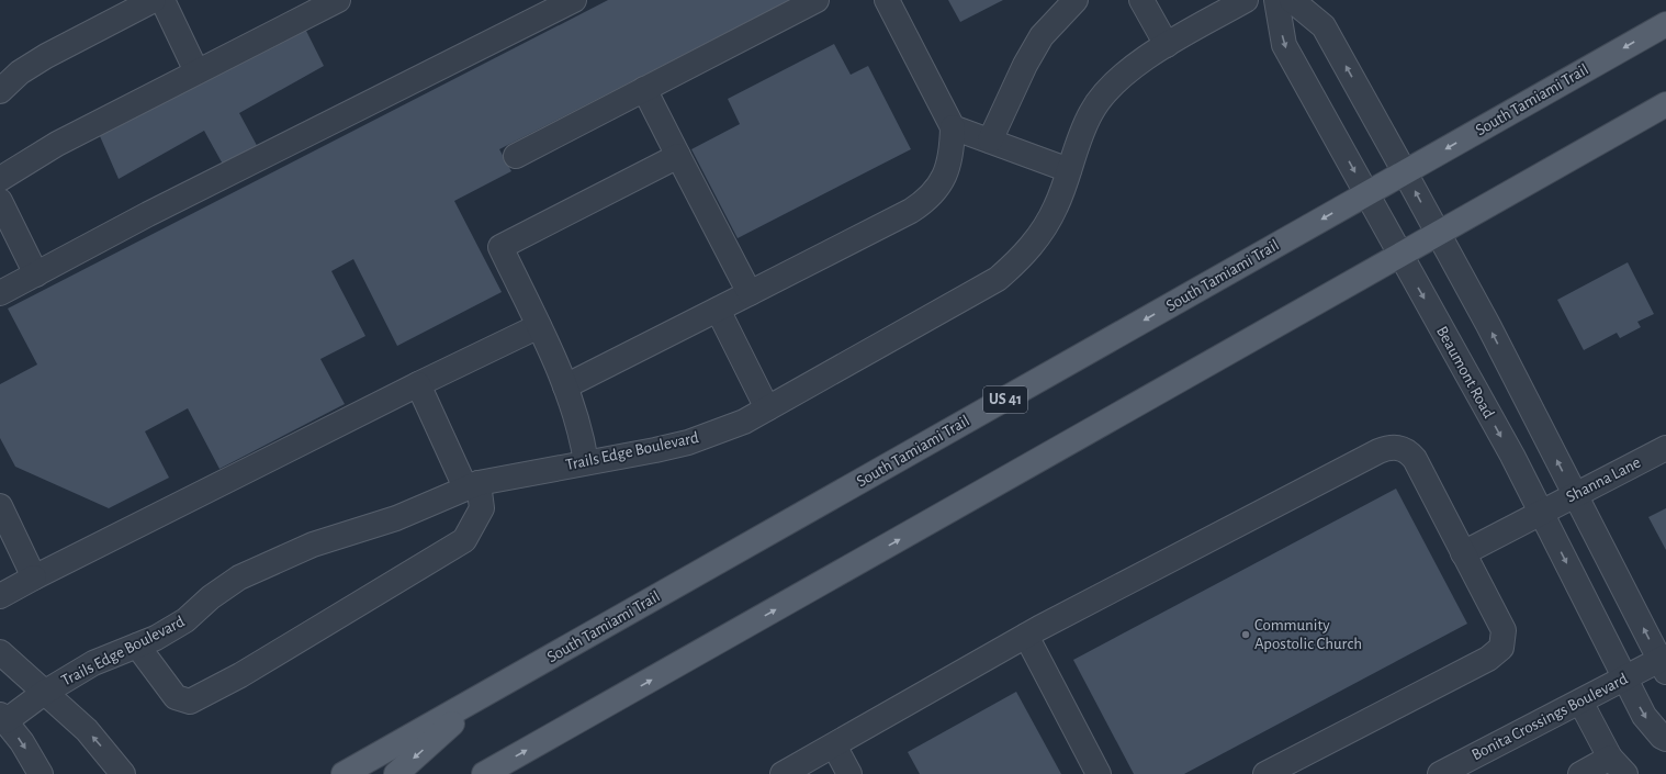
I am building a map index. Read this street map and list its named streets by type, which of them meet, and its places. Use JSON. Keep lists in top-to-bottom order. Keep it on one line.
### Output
{"streets":{"main road":["South Tamiami Trail","US 41"],"street":["Beaumont Road","Trails Edge Boulevard","Shanna Lane","Bonita Crossings Boulevard"]},"crossings":[["South Tamiami Trail","Beaumont Road"],["Beaumont Road","Shanna Lane"],["Beaumont Road","Bonita Crossings Boulevard"]],"places":["Community Apostolic Church"]}
